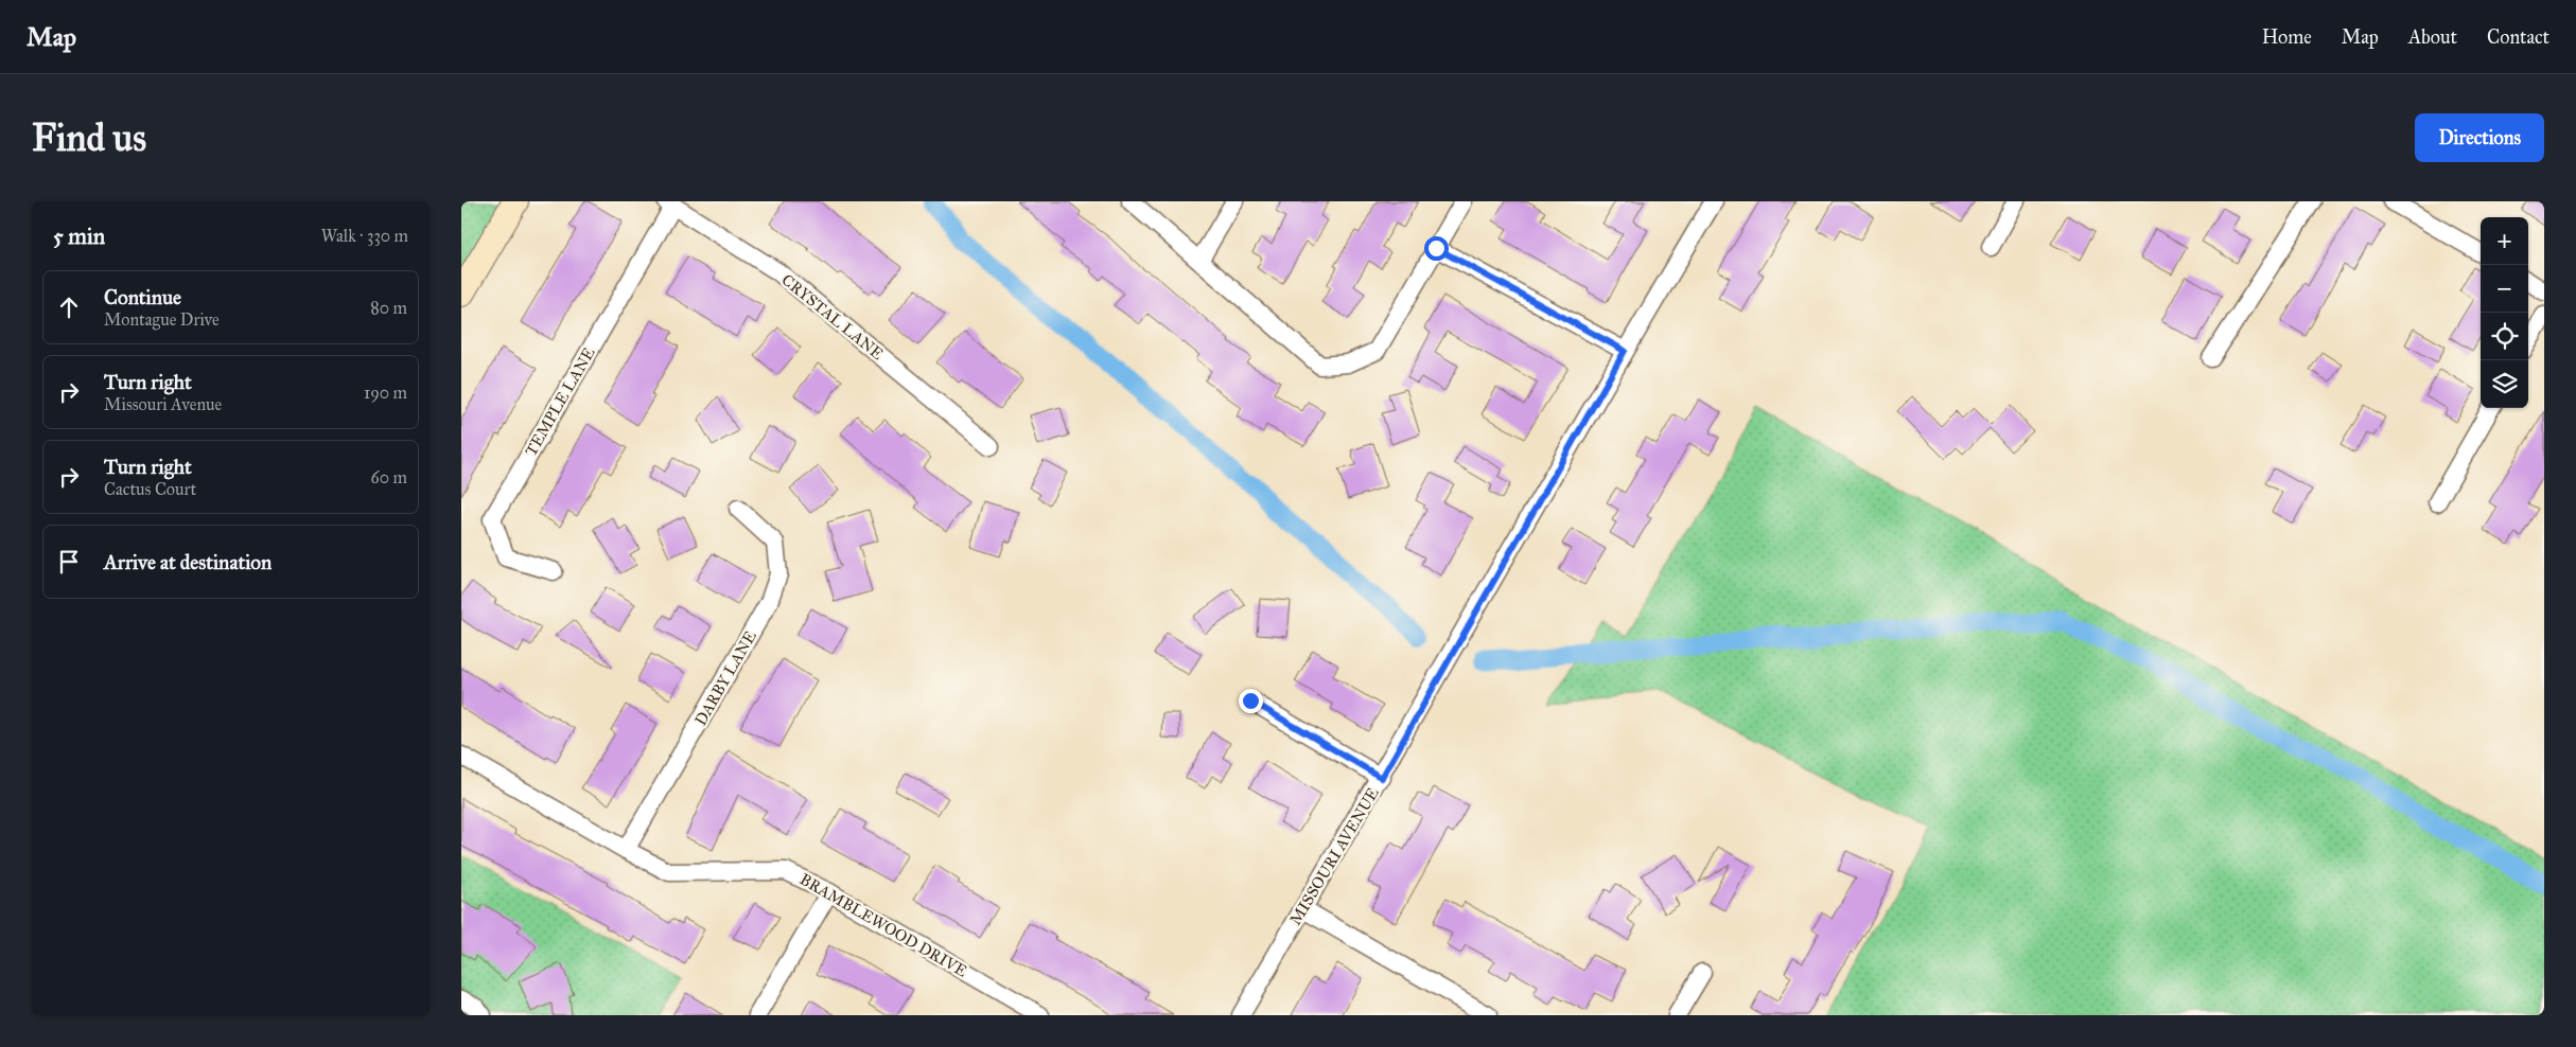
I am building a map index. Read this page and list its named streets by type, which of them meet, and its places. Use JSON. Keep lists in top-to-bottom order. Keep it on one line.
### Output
{"streets":{"street":["CRYSTAL LANE","TEMPLE LANE","DARBY LANE","MISSOURI AVENUE","BRAMBLEWOOD DRIVE"]},"crossings":[["CRYSTAL LANE","TEMPLE LANE"],["DARBY LANE","BRAMBLEWOOD DRIVE"]],"page":{"header":"Map","nav":["Home","Map","About","Contact"],"buttons":"Directions","title":"Find us","heading":["5 min","Walk · 330 m"],"map_buttons":["+","−"],"list":[["Continue","Montague Drive","80 m"],["Turn right","Missouri Avenue","190 m"],["Turn right","Cactus Court","60 m"],"Arrive at destination"]}}
